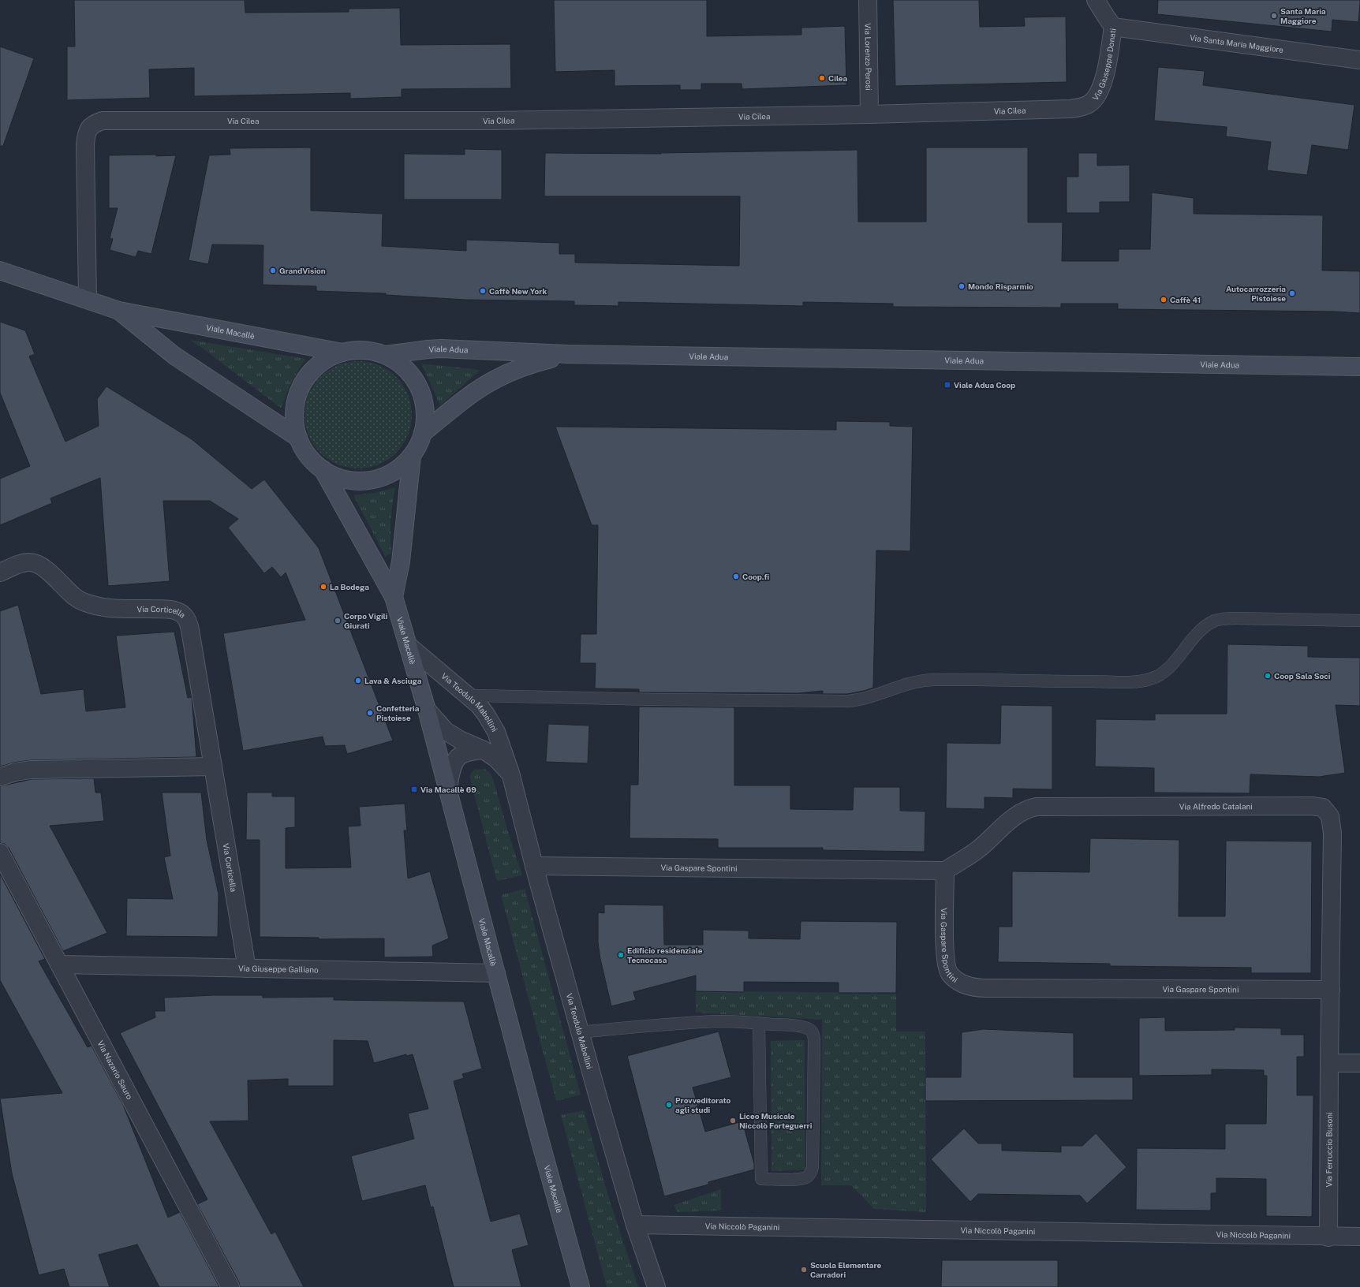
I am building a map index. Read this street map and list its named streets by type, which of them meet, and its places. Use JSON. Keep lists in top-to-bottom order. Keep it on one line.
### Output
{"streets":{"main road":["Viale Macallè","Viale Adua"],"street":["Via Santa Maria Maggiore","Via Lorenzo Perosi","Via Giuseppe Donati","Via Cilea","Via Corticella","Via Teodulo Mabellini","Via Alfredo Catalani","Via Gaspare Spontini","Via Giuseppe Galliano","Via Nazario Sauro","Via Ferruccio Busoni","Via Niccolò Paganini"]},"crossings":[["Via Santa Maria Maggiore","Via Giuseppe Donati"],["Via Lorenzo Perosi","Via Cilea"],["Via Giuseppe Donati","Via Cilea"],["Via Cilea","Viale Macallè"],["Viale Macallè","Via Teodulo Mabellini"],["Viale Macallè","Via Giuseppe Galliano"],["Via Corticella","Via Giuseppe Galliano"],["Via Teodulo Mabellini","Via Gaspare Spontini"],["Via Teodulo Mabellini","Via Niccolò Paganini"],["Via Alfredo Catalani","Via Gaspare Spontini"],["Via Giuseppe Galliano","Via Nazario Sauro"],["Via Ferruccio Busoni","Via Niccolò Paganini"]],"places":{"other":["Santa Maria Maggiore","Cilea","GrandVision","Mondo Risparmio","Caffè New York","Autocarrozzeria Pistoiese","Caffè 41","Coop.fi","La Bodega","Corpo Vigili Giurati","Coop Sala Soci","Lava & Asciuga","Confetteria Pistoiese","Edificio residenziale Tecnocasa","Provveditorato agli studi","Liceo Musicale Niccolò Forteguerri","Scuola Elementare Carradori"],"transit":["Viale Adua Coop","Via Macallè 69"]}}
